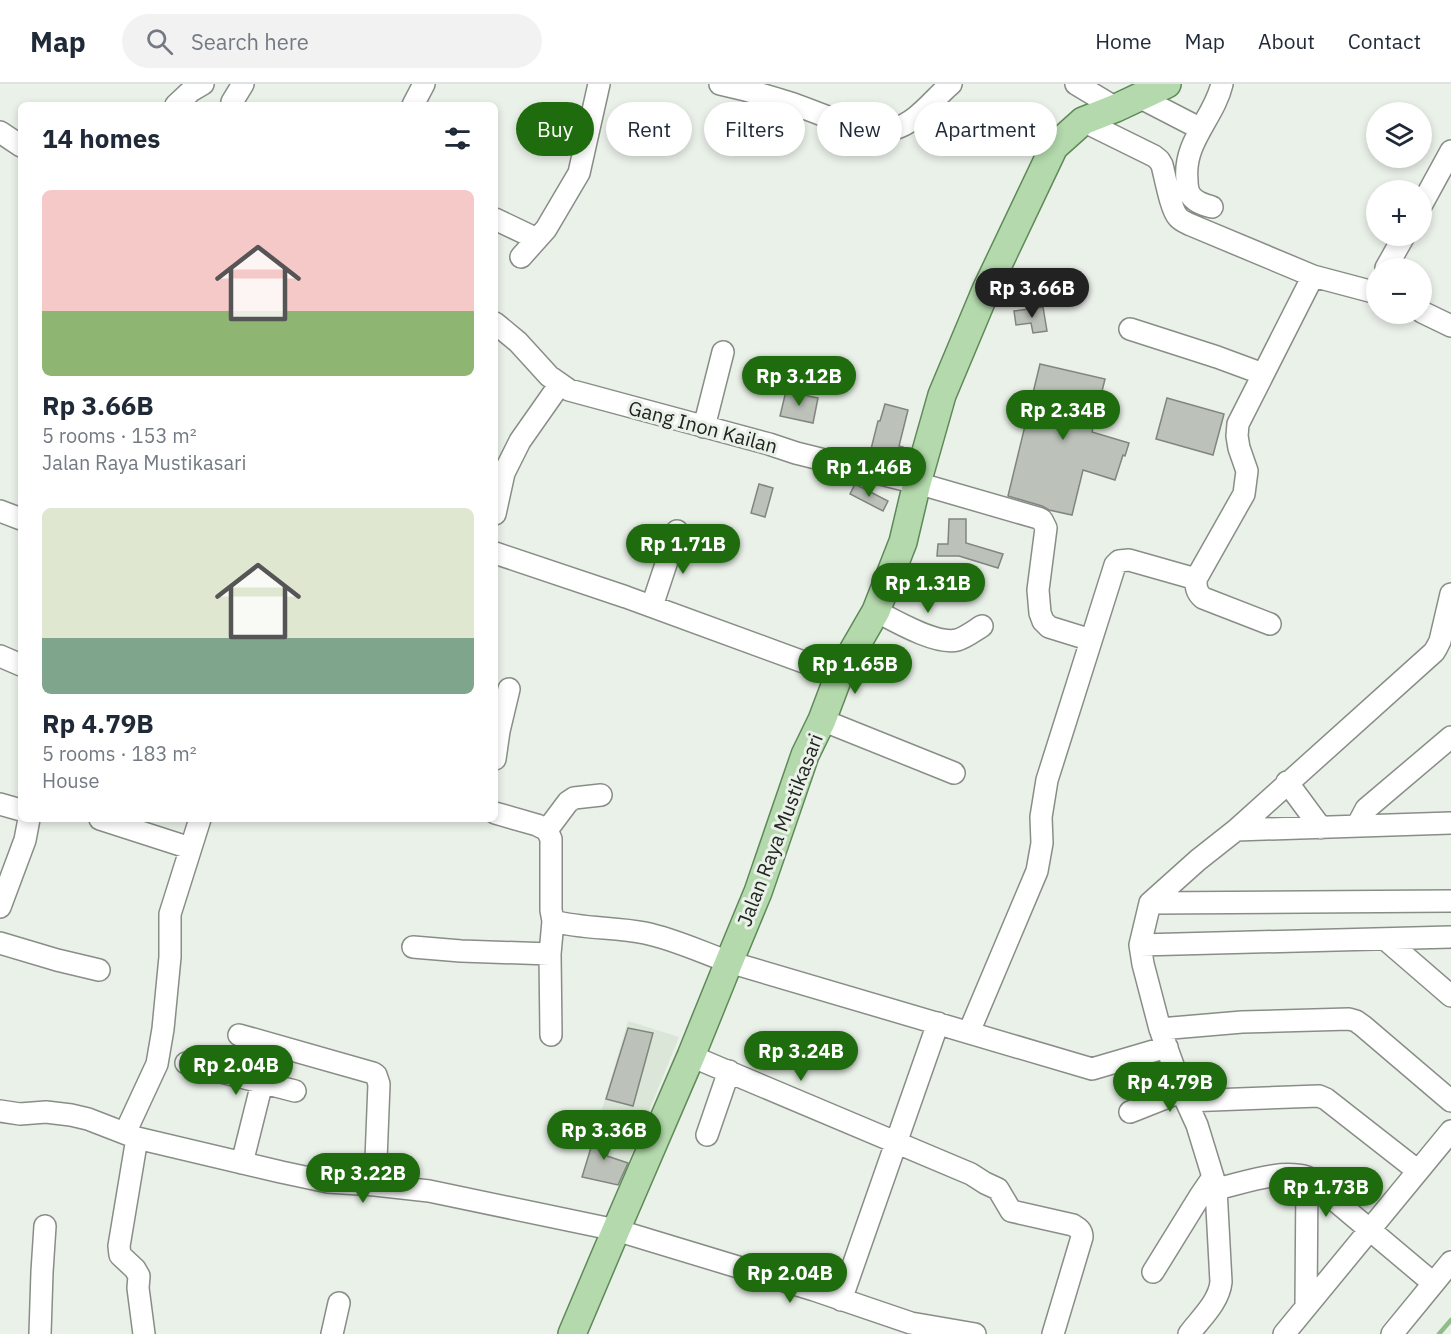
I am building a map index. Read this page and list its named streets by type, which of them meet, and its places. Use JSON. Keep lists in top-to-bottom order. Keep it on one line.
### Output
{"streets":{"main road":["Jalan Raya Mustikasari"],"street":["Gang Inon Kailan"]},"crossings":[["Gang Inon Kailan","Jalan Raya Mustikasari"]],"page":{"header":"Map","search":"Search here","nav":["Home","Map","About","Contact"],"map_buttons":["+","−"],"chip":["Buy","Rent","Filters","New","Apartment"],"heading":"14 homes","list":[{"name":"Rp 3.66B","note":"5 rooms · 153 m² · Jalan Raya Mustikasari"},{"name":"Rp 4.79B","note":"5 rooms · 183 m² · House"}],"price":["Rp 3.66B","Rp 3.12B","Rp 2.34B","Rp 1.46B","Rp 1.71B","Rp 1.31B","Rp 1.65B","Rp 3.24B","Rp 2.04B","Rp 4.79B","Rp 3.36B","Rp 3.22B","Rp 1.73B","Rp 2.04B"]}}
